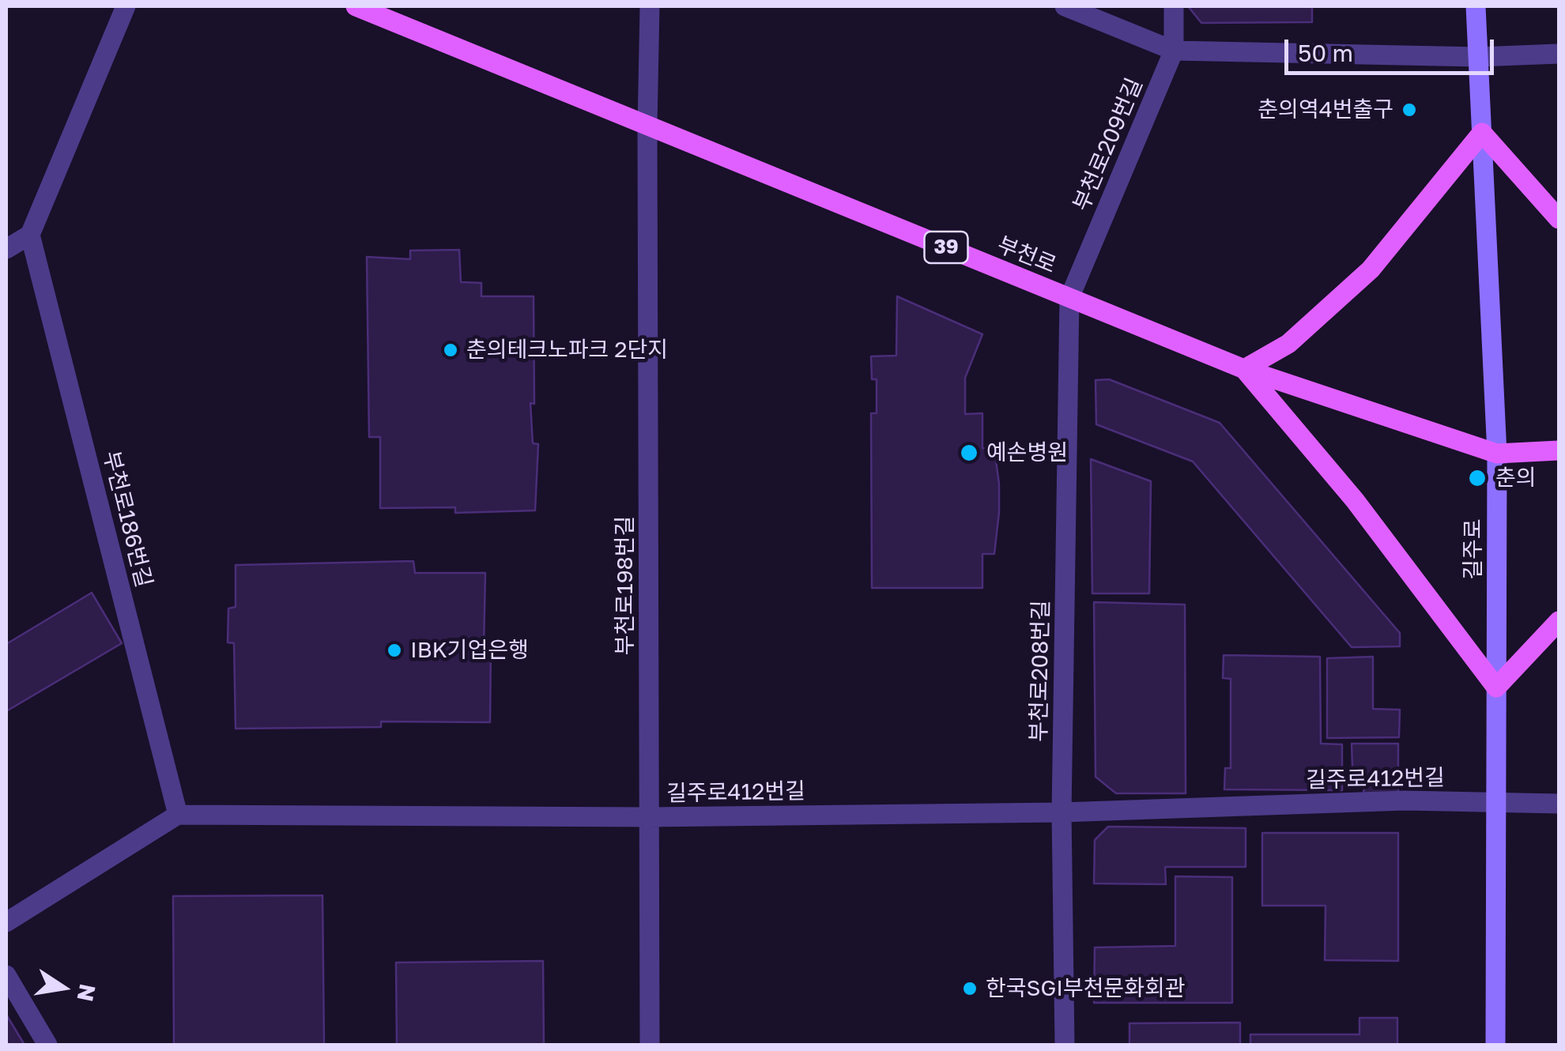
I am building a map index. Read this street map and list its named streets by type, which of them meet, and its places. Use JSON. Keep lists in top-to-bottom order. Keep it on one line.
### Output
{"streets":{"main road":["39","부천로"],"street":["부천로209번길","부천로186번길","길주로","부천로198번길","부천로208번길","길주로412번길"]},"crossings":[["부천로209번길","부천로"],["부천로209번길","부천로208번길"],["부천로","길주로"],["부천로","부천로198번길"],["부천로","부천로208번길"],["부천로186번길","길주로412번길"],["길주로","길주로412번길"],["부천로198번길","길주로412번길"],["부천로208번길","길주로412번길"]],"places":["춘의역4번출구","춘의테크노파크 2단지","예손병원","춘의","IBK기업은행","한국SGI부천문화회관"],"scale_bar":"50 m","north":"right"}
